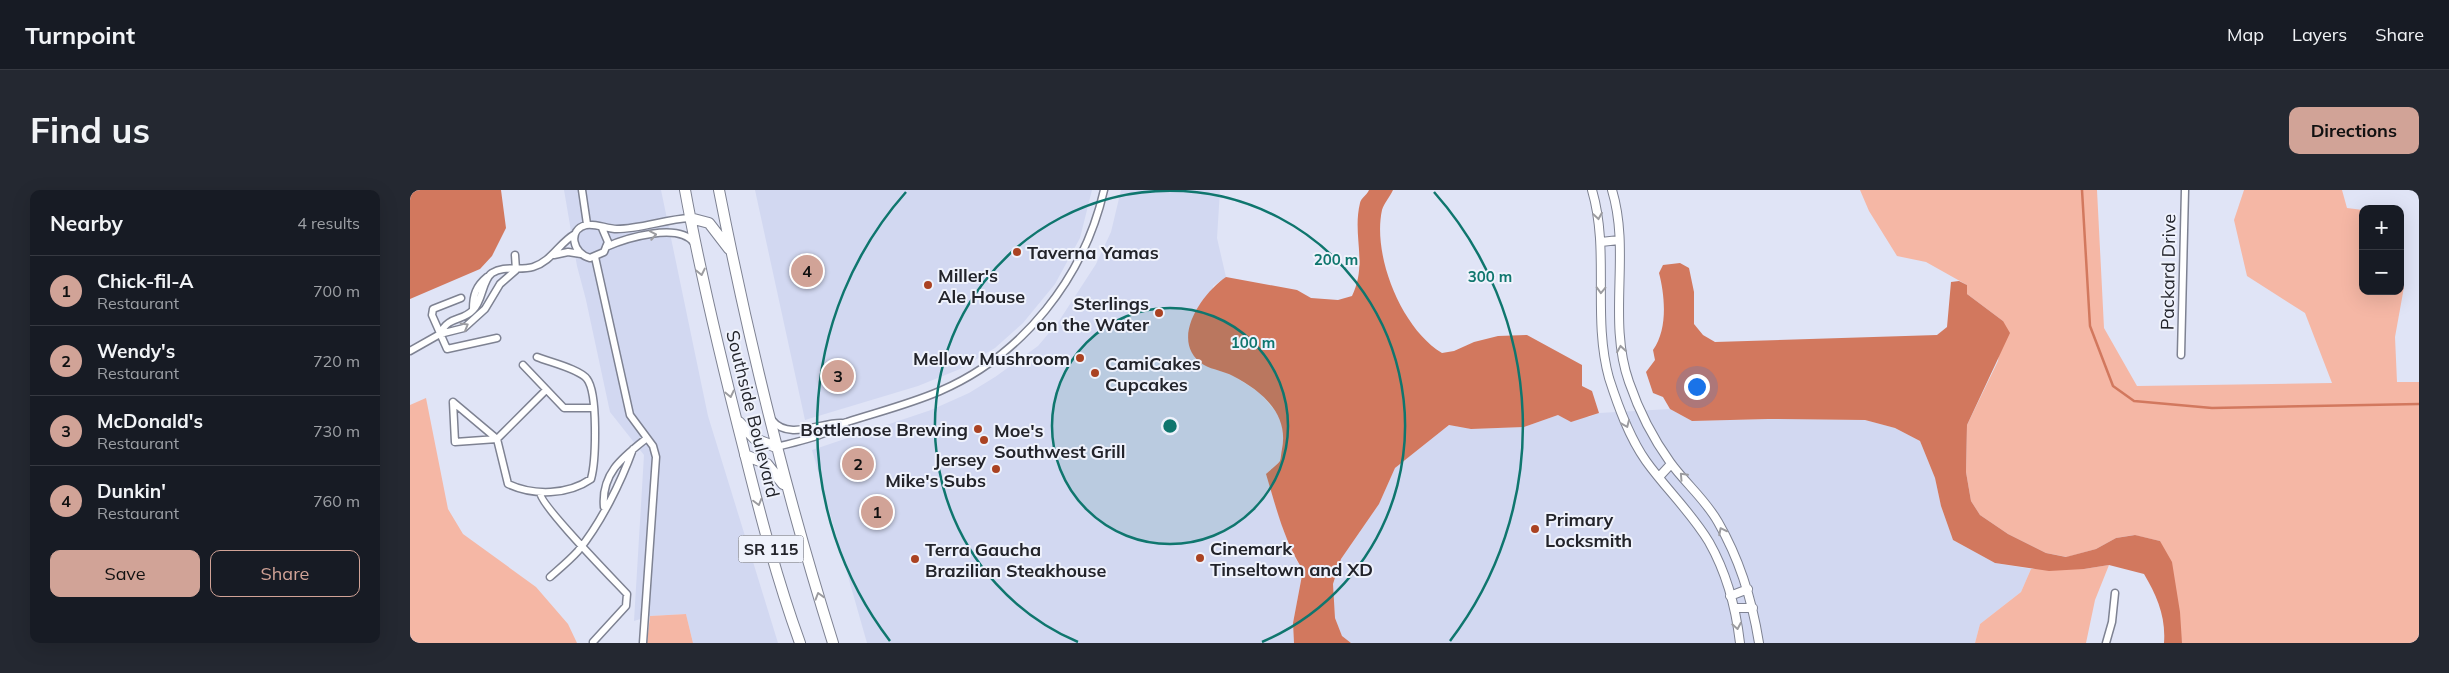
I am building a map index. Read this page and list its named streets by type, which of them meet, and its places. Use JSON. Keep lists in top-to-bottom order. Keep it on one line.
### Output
{"streets":{"highway":["Southside Boulevard","SR 115"],"street":["Packard Drive"]},"places":["Taverna Yamas","Miller's Ale House","Sterlings on the Water","Mellow Mushroom","CamiCakes Cupcakes","Bottlenose Brewing","Moe's Southwest Grill","Jersey Mike's Subs","Primary Locksmith","Cinemark Tinseltown and XD","Terra Gaucha Brazilian Steakhouse"],"page":{"header":"Turnpoint","nav":["Map","Layers","Share"],"buttons":["Directions",["Save","Share"]],"title":"Find us","heading":["Nearby","4 results"],"map_buttons":["+","−"],"pins":["4","3","2","1"],"list":[{"mark":"1","name":"Chick-fil-A","note":"Restaurant","value":"700 m"},{"mark":"2","name":"Wendy's","note":"Restaurant","value":"720 m"},{"mark":"3","name":"McDonald's","note":"Restaurant","value":"730 m"},{"mark":"4","name":"Dunkin'","note":"Restaurant","value":"760 m"}]},"rings":["200 m","300 m","100 m"]}
